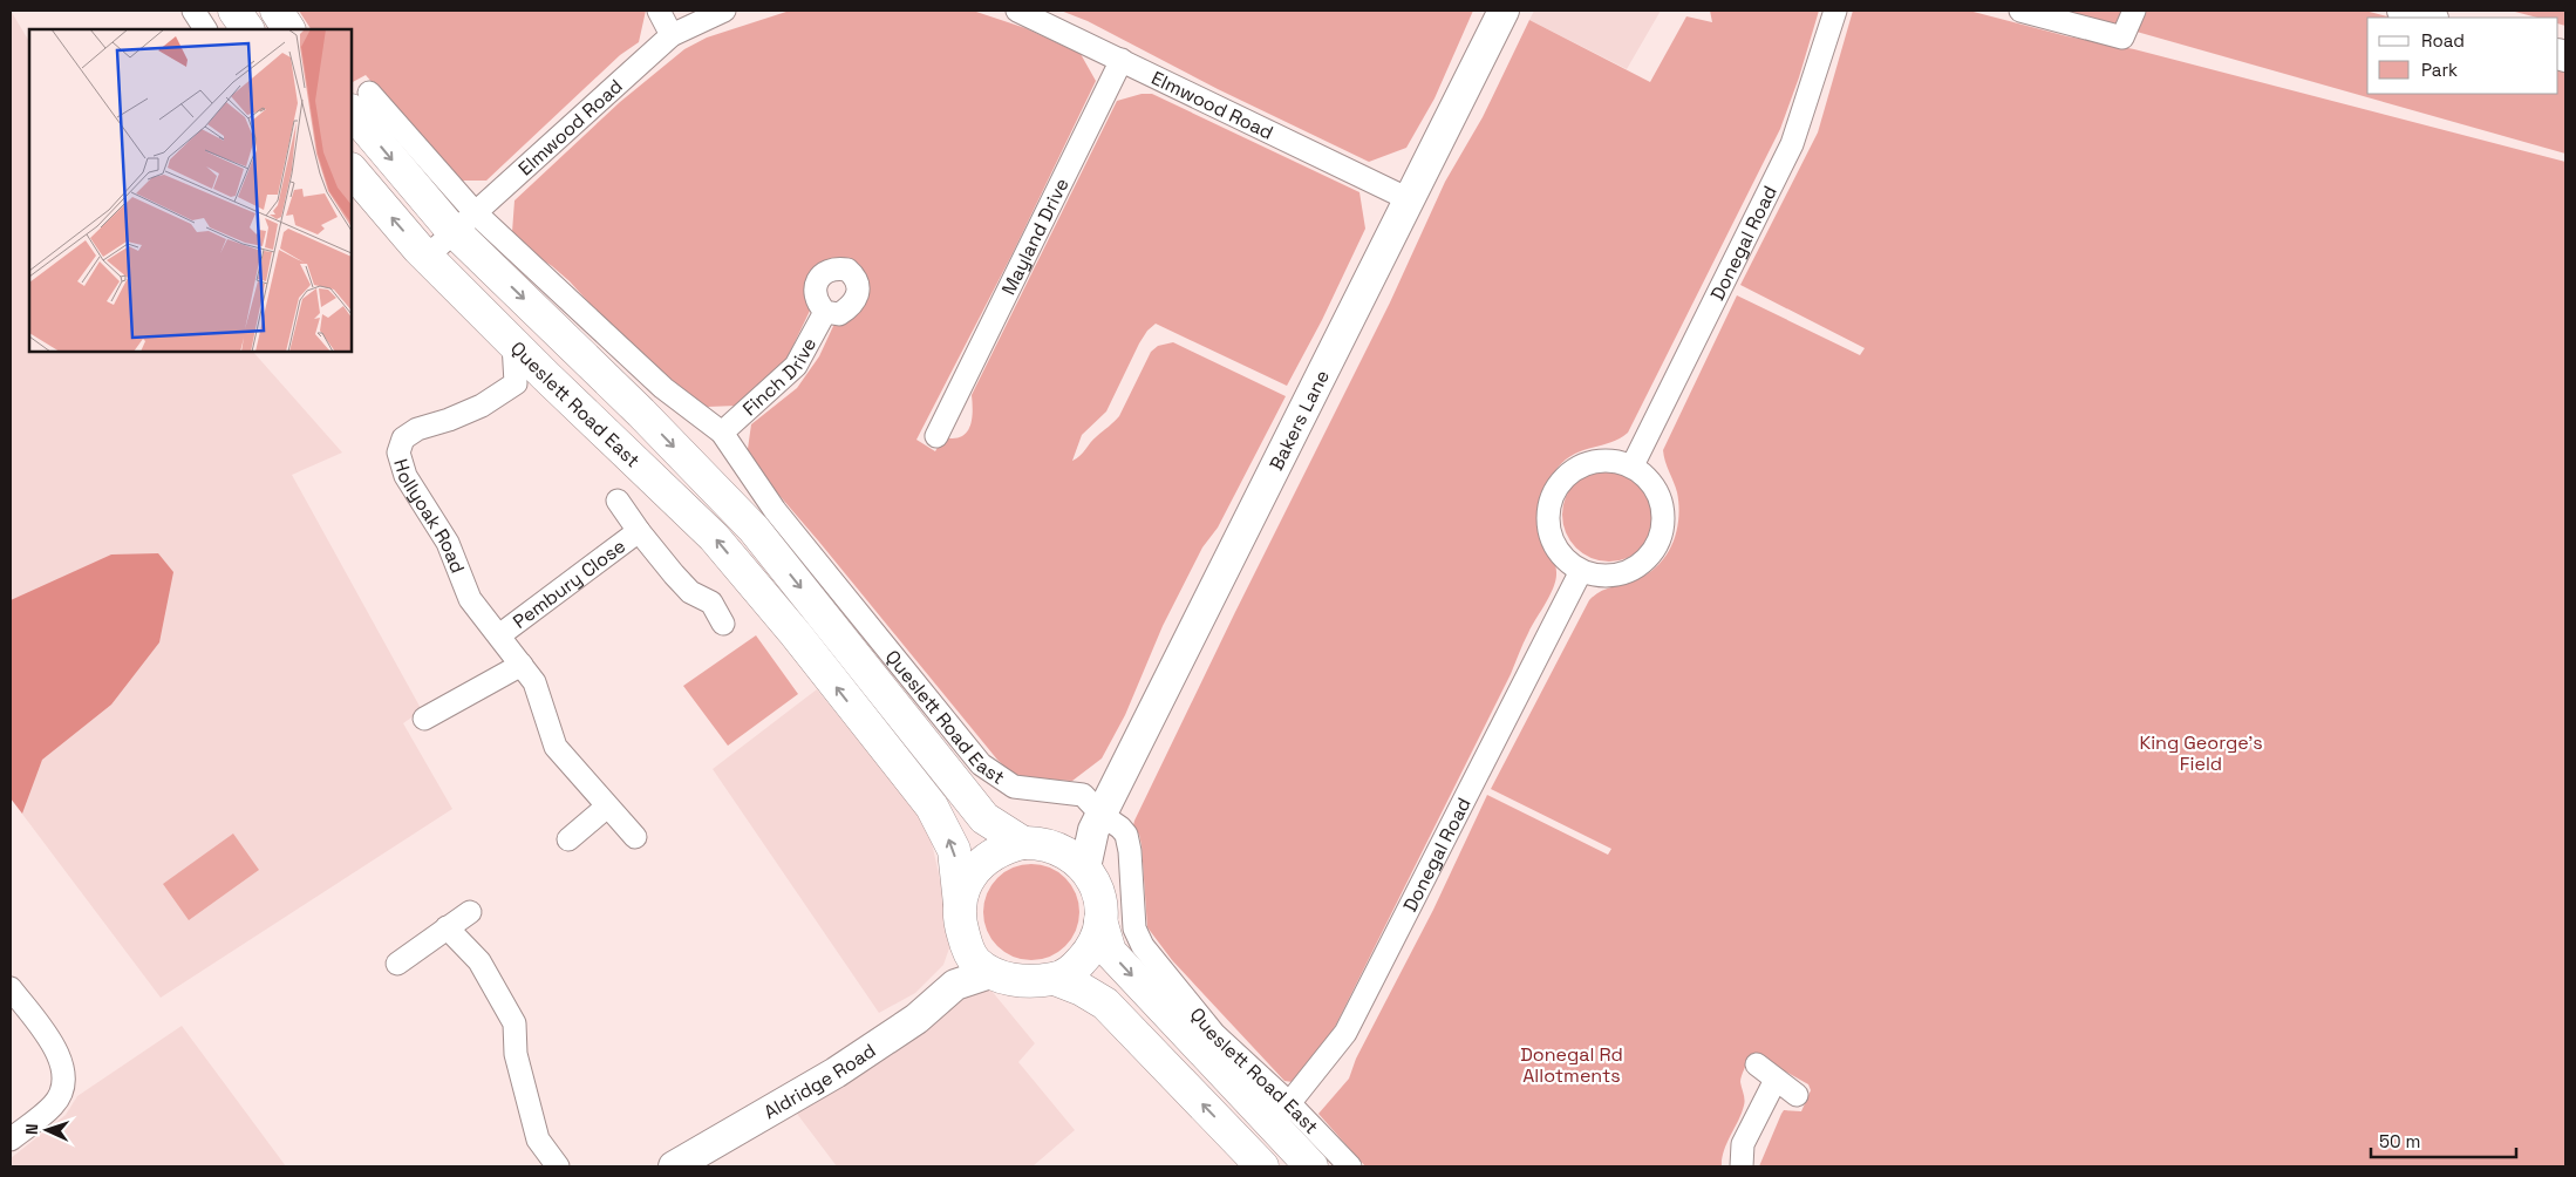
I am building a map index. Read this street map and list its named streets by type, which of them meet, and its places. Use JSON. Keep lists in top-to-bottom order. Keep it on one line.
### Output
{"streets":{"highway":["Queslett Road East"],"street":["Elmwood Road","Mayland Drive","Donegal Road","Finch Drive","Bakers Lane","Hollyoak Road","Pembury Close","Aldridge Road"]},"crossings":[["Elmwood Road","Mayland Drive"],["Elmwood Road","Queslett Road East"],["Elmwood Road","Bakers Lane"],["Donegal Road","Queslett Road East"],["Finch Drive","Queslett Road East"],["Queslett Road East","Bakers Lane"],["Queslett Road East","Hollyoak Road"],["Queslett Road East","Aldridge Road"],["Hollyoak Road","Pembury Close"]],"parks":["King George's Field","Donegal Rd Allotments"],"legend":["Road","Park"],"scale_bar":"50 m","north":"left"}
